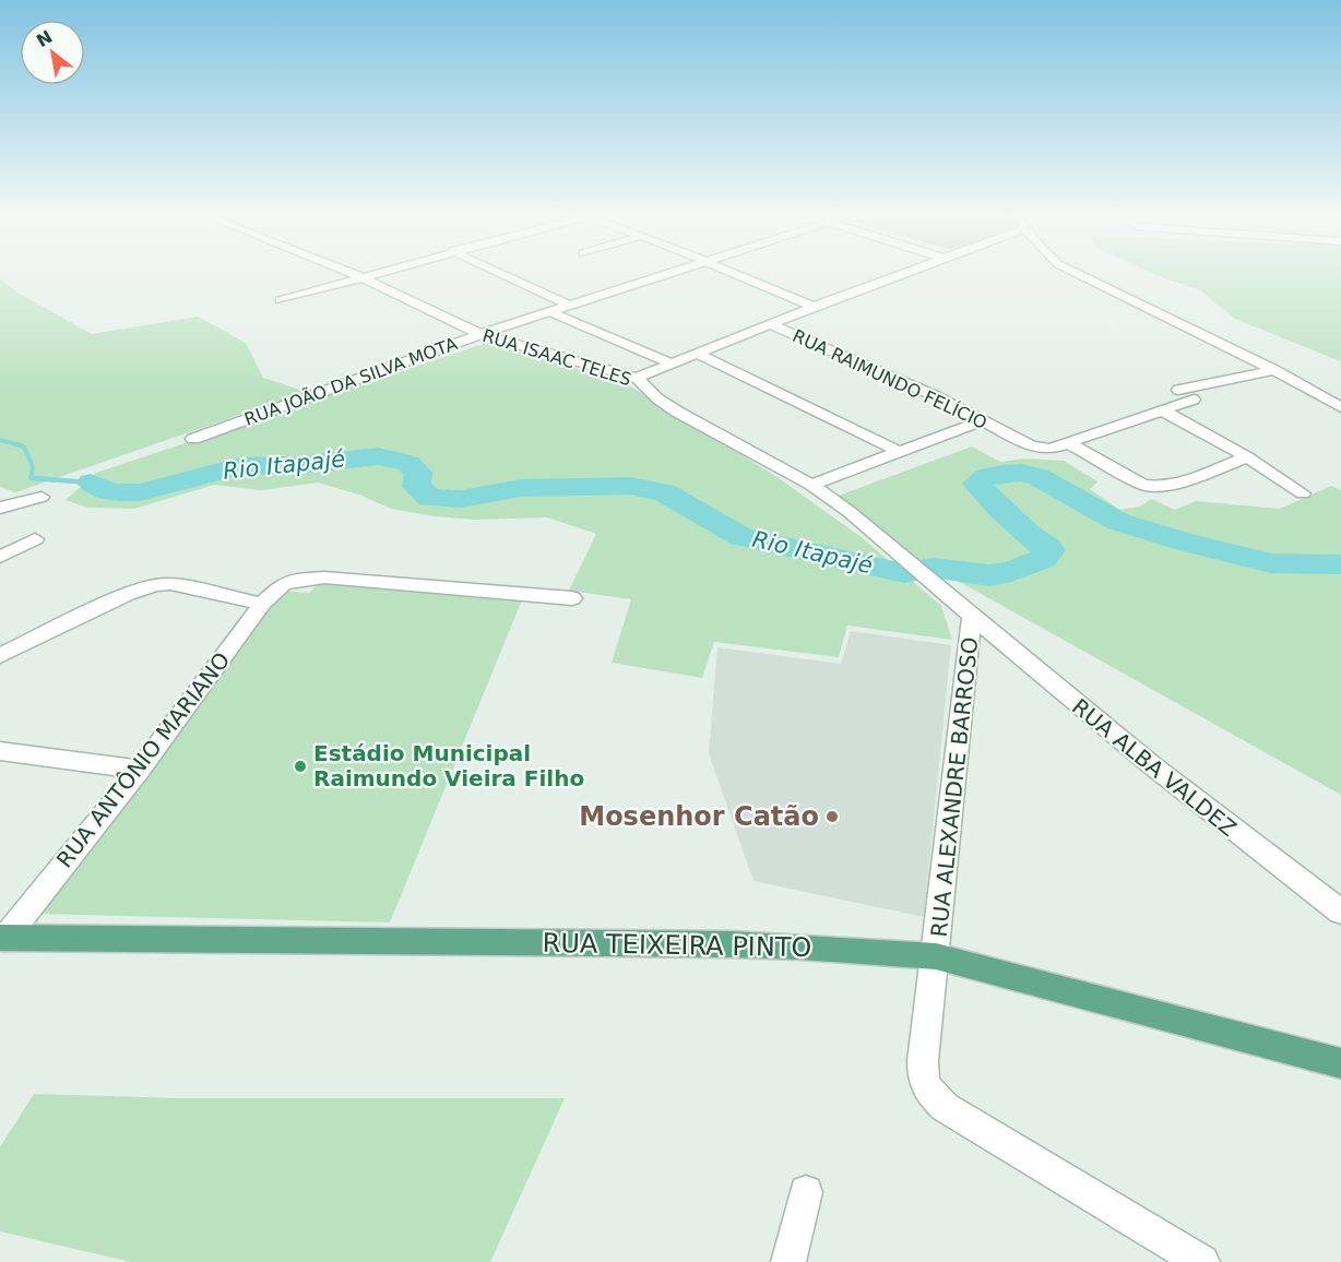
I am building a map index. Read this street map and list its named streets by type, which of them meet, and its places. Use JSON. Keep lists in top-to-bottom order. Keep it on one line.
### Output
{"streets":{"main road":["RUA TEIXEIRA PINTO"],"street":["RUA ISAAC TELES","RUA RAIMUNDO FELÍCIO","RUA JOÃO DA SILVA MOTA","RUA ANTÔNIO MARIANO","RUA ALBA VALDEZ","RUA ALEXANDRE BARROSO"]},"crossings":[["RUA ISAAC TELES","RUA JOÃO DA SILVA MOTA"],["RUA ISAAC TELES","RUA ALBA VALDEZ"],["RUA ISAAC TELES","RUA ALEXANDRE BARROSO"],["RUA ANTÔNIO MARIANO","RUA TEIXEIRA PINTO"],["RUA ALBA VALDEZ","RUA ALEXANDRE BARROSO"],["RUA ALEXANDRE BARROSO","RUA TEIXEIRA PINTO"]],"water":["Rio Itapajé"],"places":["Estádio Municipal Raimundo Vieira Filho","Mosenhor Catão"],"north":"top left"}
